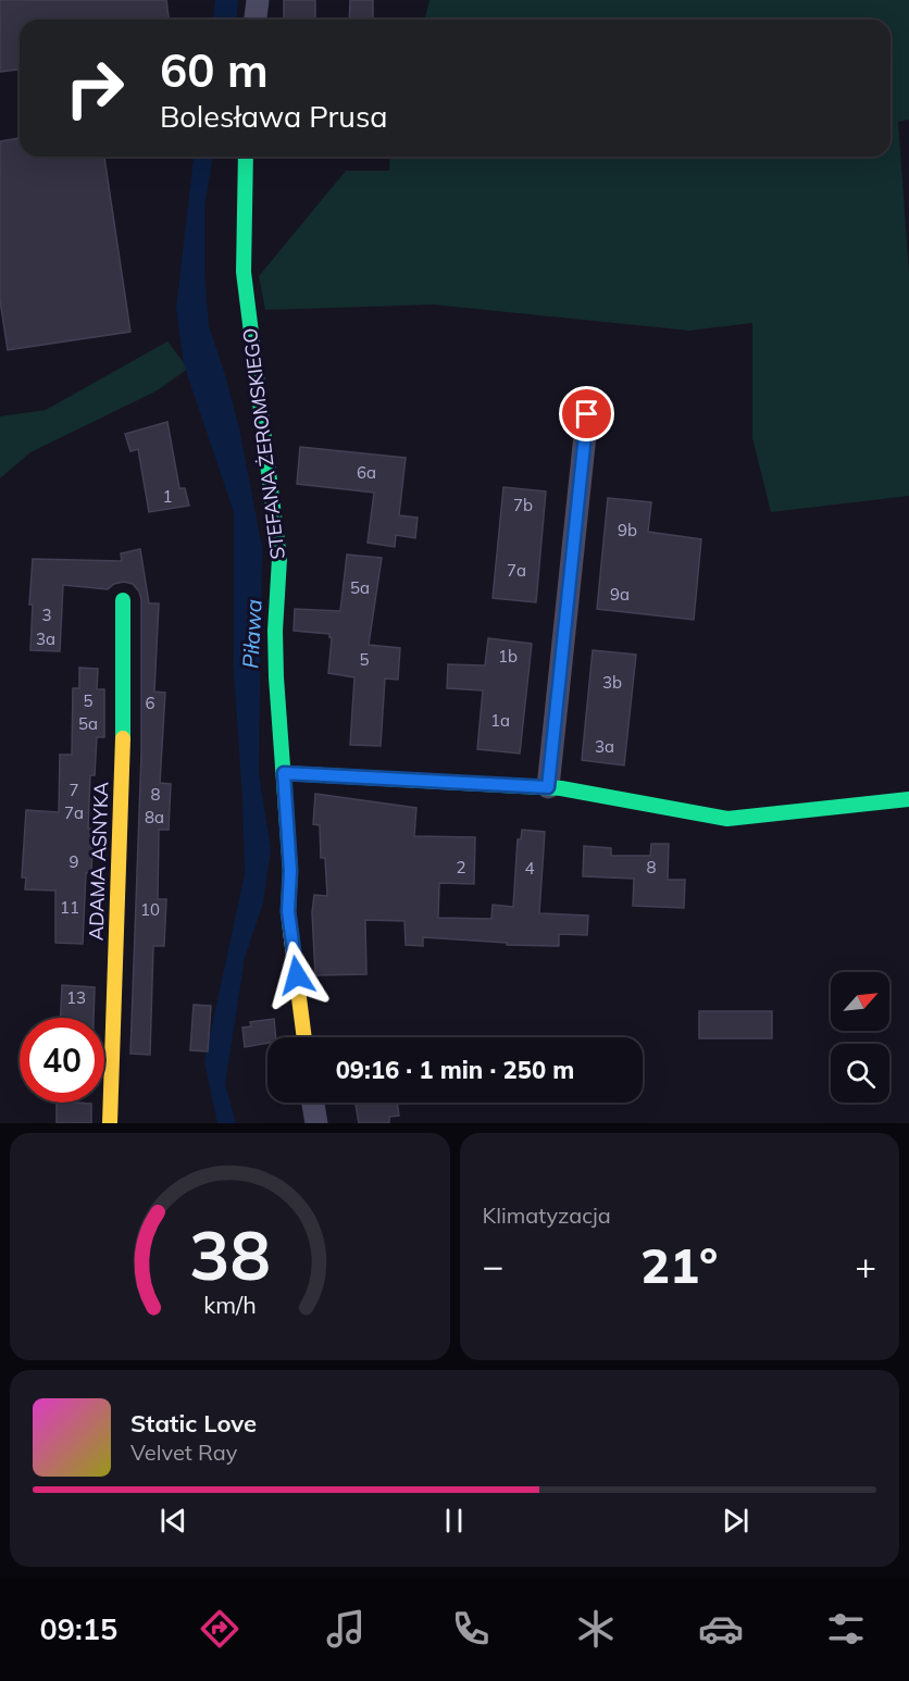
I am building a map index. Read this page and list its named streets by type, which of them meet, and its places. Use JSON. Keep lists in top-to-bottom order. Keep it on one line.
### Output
{"streets":{"street":["STEFANA ŻEROMSKIEGO","ADAMA ASNYKA"]},"water":["Piława"],"house_numbers":["6a","1","7b","9b","7a","5a","9a","3","3a","1b","5","3b","5","6","1a","5a","3a","7","8","7a","8a","9","2","8","4","11","10","13"],"north":"top right","page":{"turn":["60 m","Bolesława Prusa"],"limit":"40","trip":"09:16 · 1 min · 250 m","tile":"Klimatyzacja","heat":["−","21°","+"],"song":["Static Love","Velvet Ray"],"tabs":"09:15","gauge":["38","km/h"]}}
